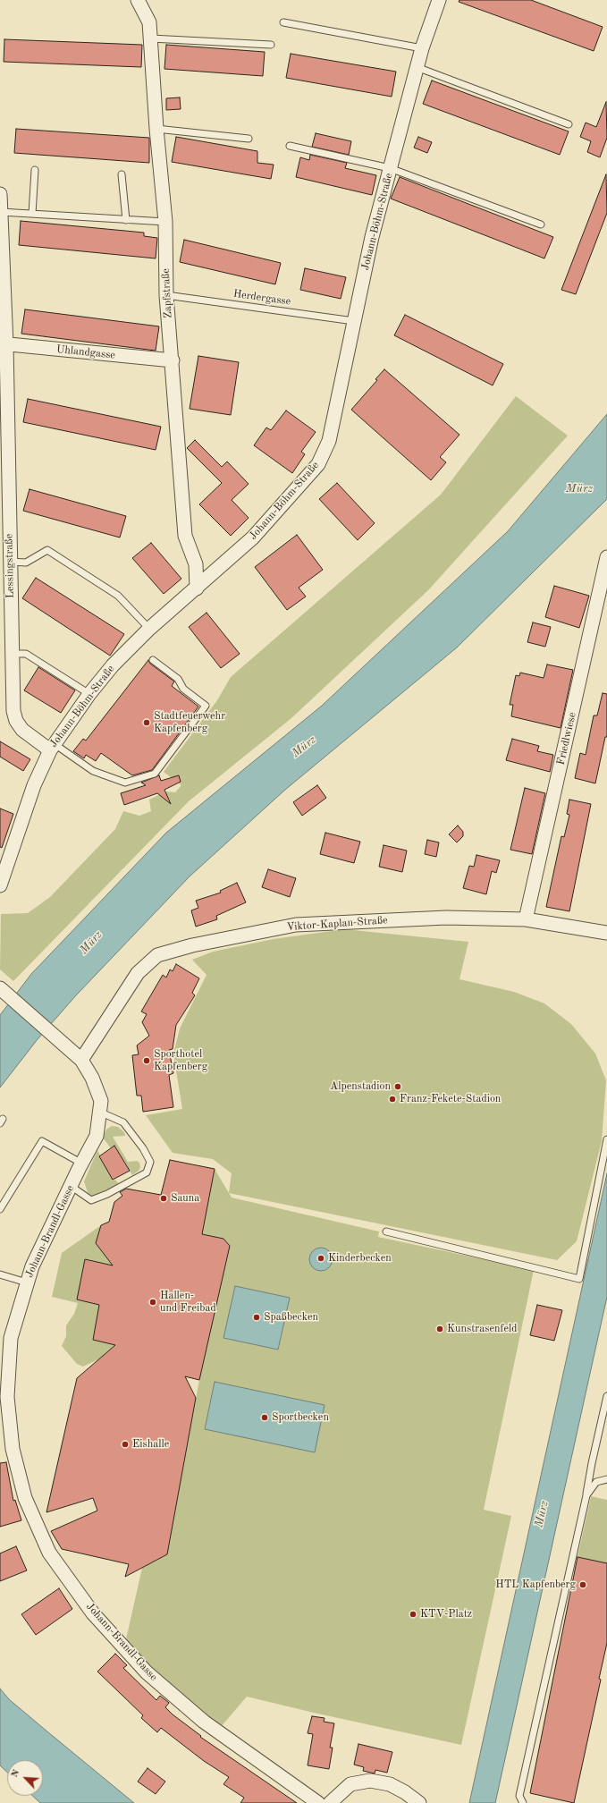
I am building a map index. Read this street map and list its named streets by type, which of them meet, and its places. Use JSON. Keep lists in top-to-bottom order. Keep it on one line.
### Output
{"streets":{"street":["Johann-Böhm-Straße","Zapfstraße","Uhlandgasse","Lessingstraße","Friedlwiese","Viktor-Kaplan-Straße","Johann-Brandl-Gasse"],"lane":["Herdergasse"]},"crossings":[["Johann-Böhm-Straße","Zapfstraße"],["Johann-Böhm-Straße","Herdergasse"],["Johann-Böhm-Straße","Lessingstraße"],["Zapfstraße","Herdergasse"],["Zapfstraße","Uhlandgasse"],["Uhlandgasse","Lessingstraße"],["Friedlwiese","Viktor-Kaplan-Straße"],["Viktor-Kaplan-Straße","Johann-Brandl-Gasse"]],"water":["Mürz"],"places":["Stadtfeuerwehr Kapfenberg","Sporthotel Kapfenberg","Alpenstadion","Franz-Fekete-Stadion","Sauna","Kinderbecken","Hallen- und Freibad","Spaßbecken","Kunstrasenfeld","Sportbecken","Eishalle","HTL Kapfenberg","KTV-Platz"],"north":"top left"}
